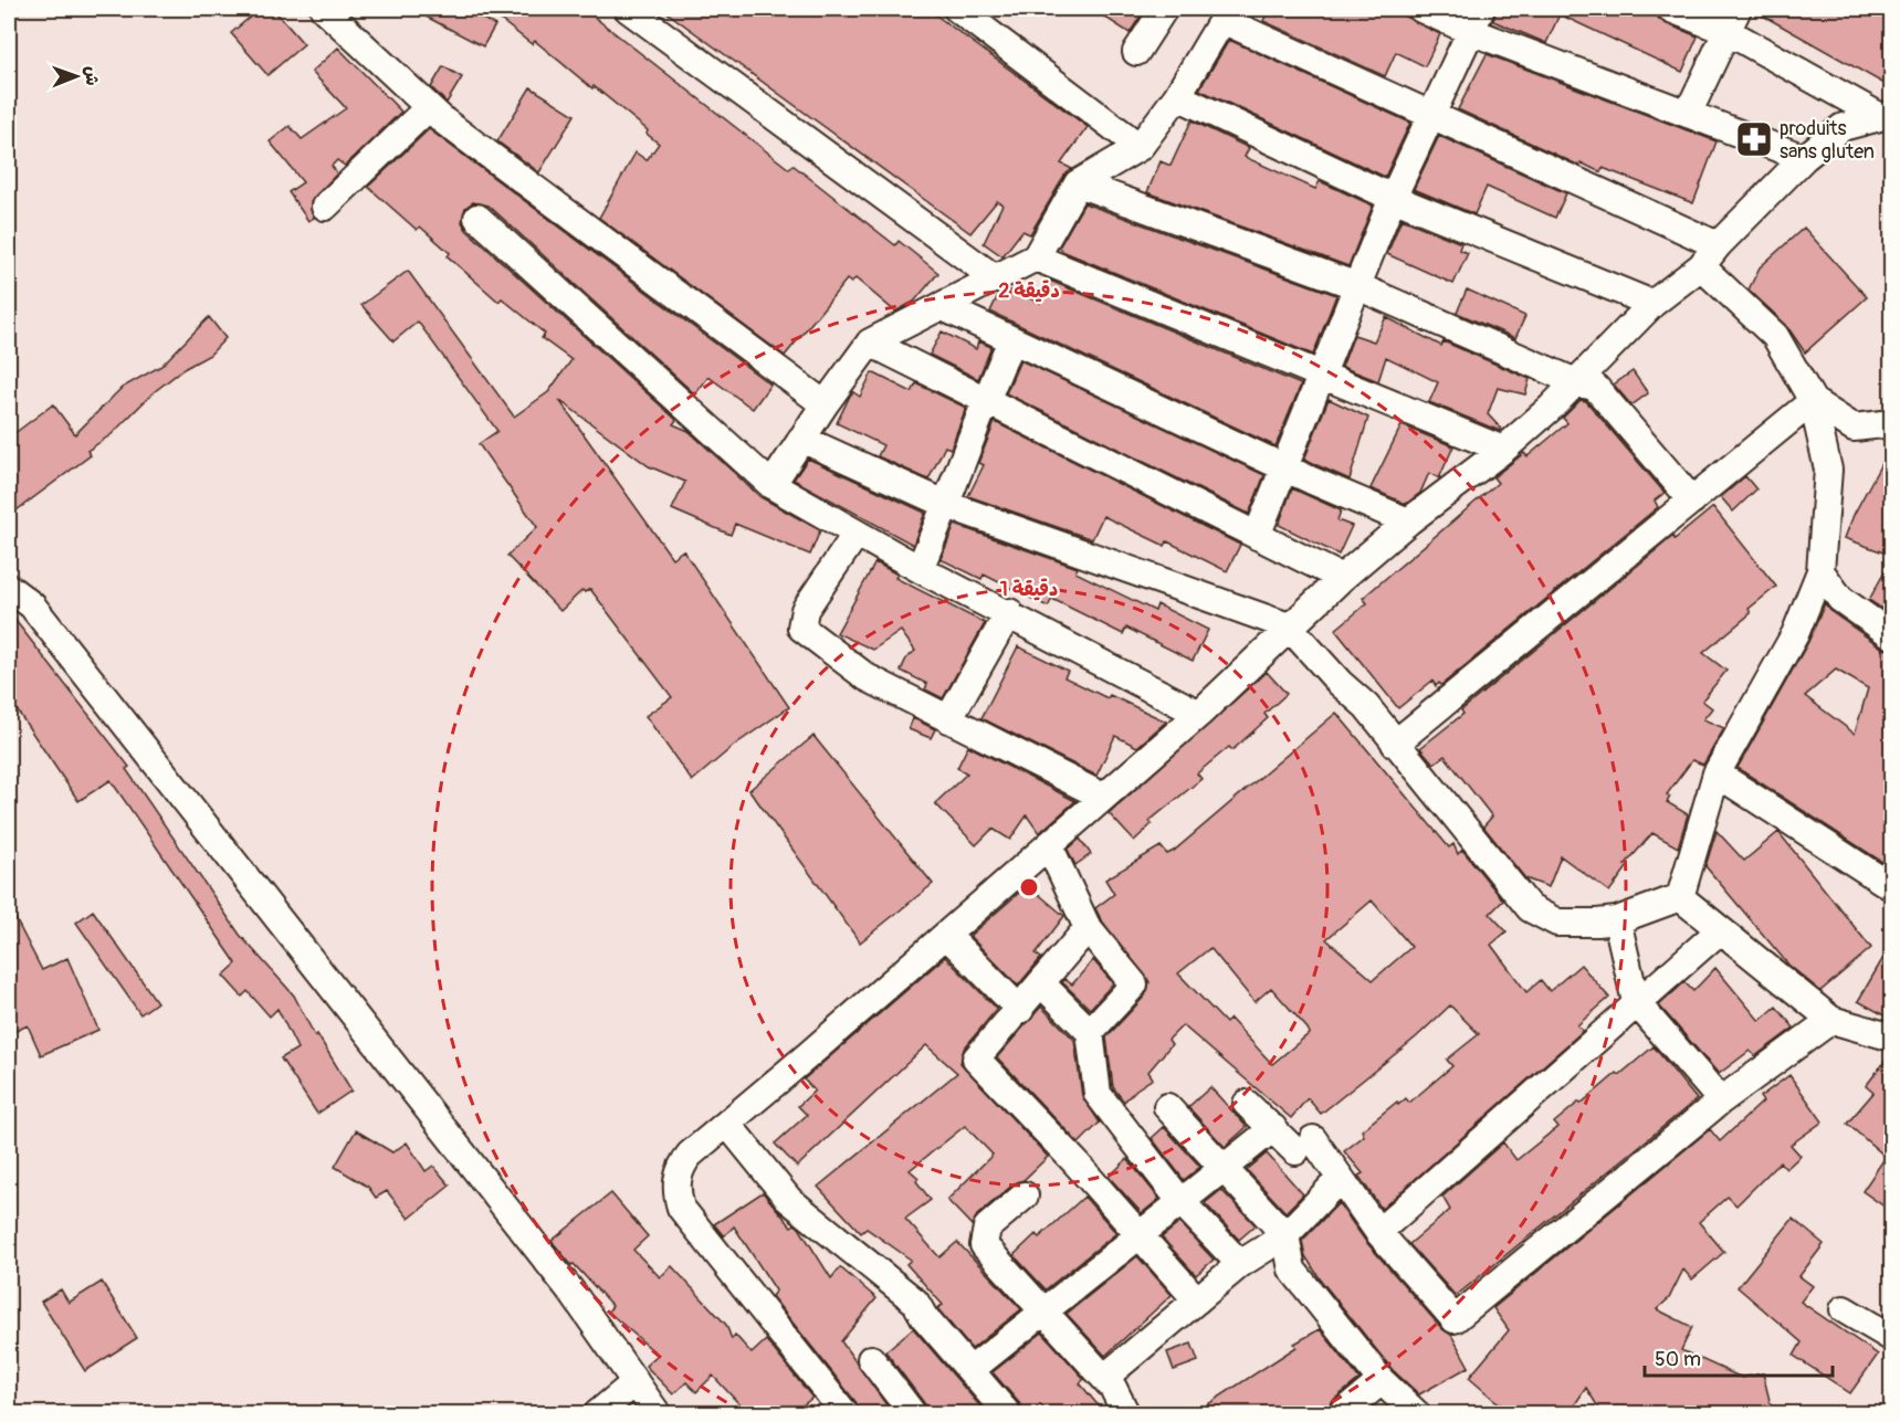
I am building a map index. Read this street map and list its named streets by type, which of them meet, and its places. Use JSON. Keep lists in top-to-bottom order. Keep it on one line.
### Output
{"places":{"pharmacy":["produits sans gluten"]},"scale_bar":"50 m","north":"right","rings":["2 دقيقة","1 دقيقة"]}
